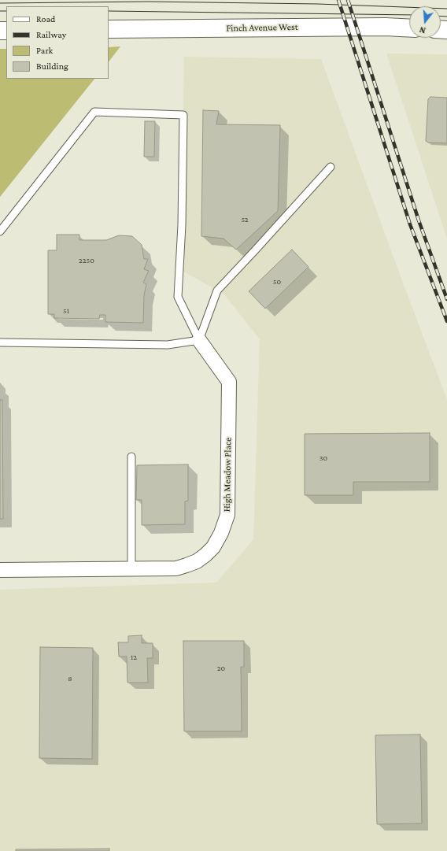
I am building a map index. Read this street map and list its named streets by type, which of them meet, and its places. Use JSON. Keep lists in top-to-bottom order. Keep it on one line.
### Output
{"streets":{"main road":["Finch Avenue West"],"street":["High Meadow Place"]},"house_numbers":["52","2250","50","51","30","12","20","8"],"legend":["Road","Railway","Park","Building"],"north":"bottom"}
